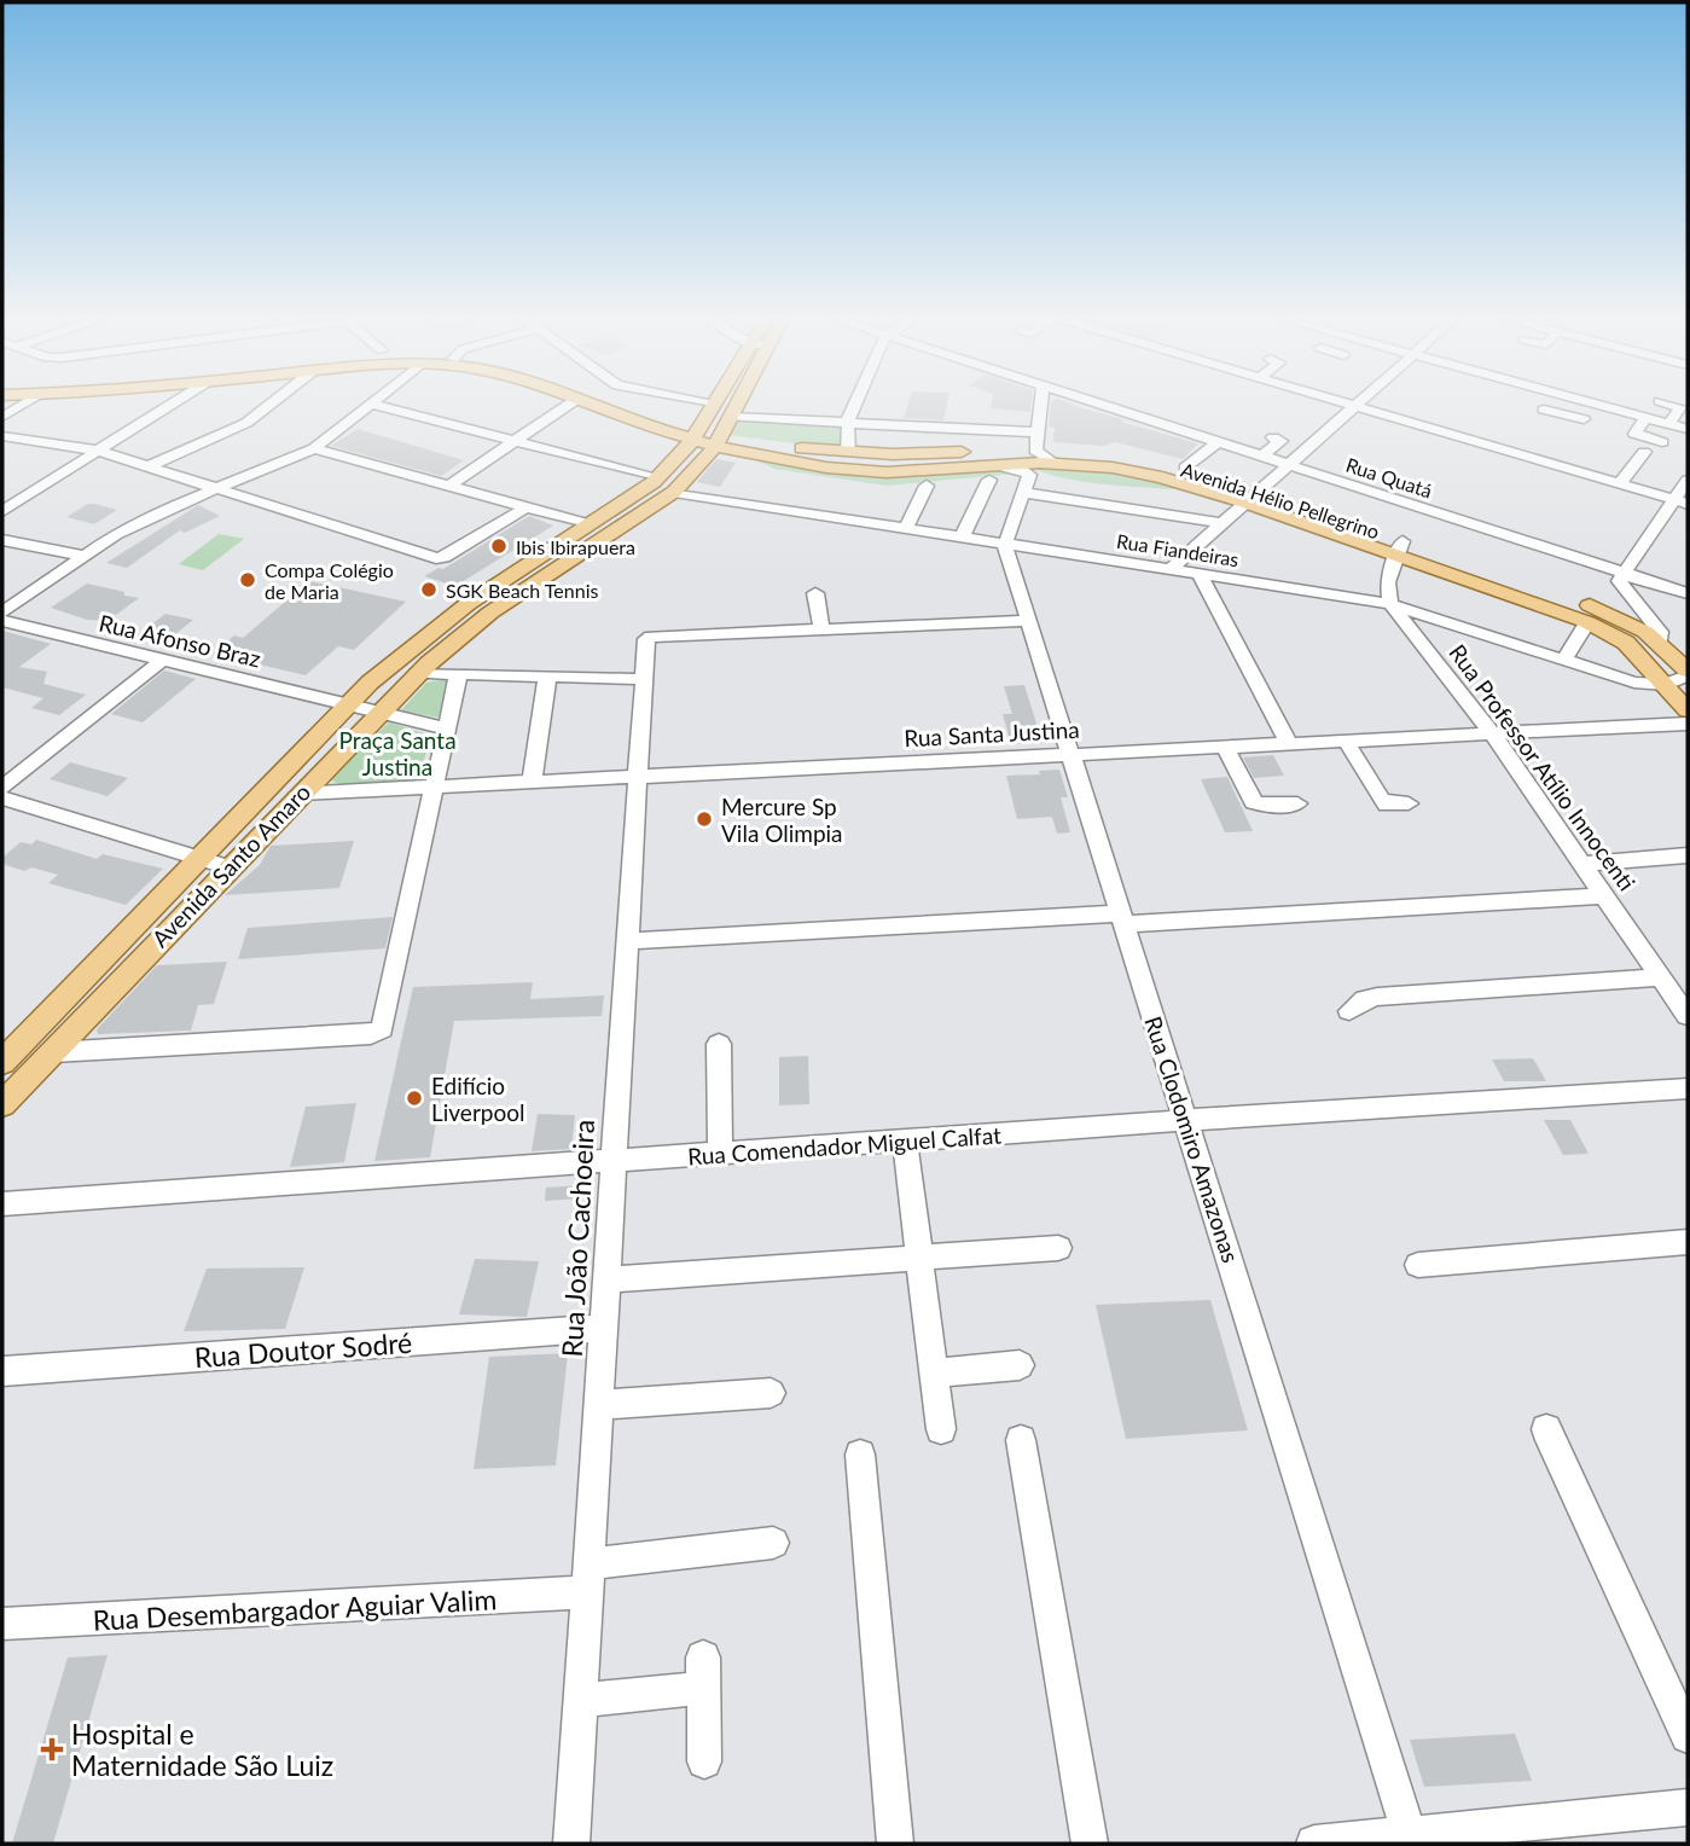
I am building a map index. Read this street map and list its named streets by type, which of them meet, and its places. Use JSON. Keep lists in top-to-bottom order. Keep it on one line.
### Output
{"streets":{"main road":["Avenida Hélio Pellegrino","Avenida Santo Amaro"],"street":["Rua Quatá","Rua Fiandeiras","Rua Afonso Braz","Rua Santa Justina","Rua Professor Atílio Innocenti","Rua Clodomiro Amazonas","Rua Comendador Miguel Calfat","Rua João Cachoeira","Rua Doutor Sodré","Rua Desembargador Aguiar Valim"]},"crossings":[["Avenida Hélio Pellegrino","Avenida Santo Amaro"],["Rua Fiandeiras","Rua Professor Atílio Innocenti"],["Rua Fiandeiras","Avenida Santo Amaro"],["Rua Fiandeiras","Rua Clodomiro Amazonas"],["Rua Afonso Braz","Avenida Santo Amaro"],["Rua Santa Justina","Rua Professor Atílio Innocenti"],["Rua Santa Justina","Avenida Santo Amaro"],["Rua Santa Justina","Rua Clodomiro Amazonas"],["Rua Santa Justina","Rua João Cachoeira"],["Rua Clodomiro Amazonas","Rua Comendador Miguel Calfat"],["Rua Comendador Miguel Calfat","Rua João Cachoeira"],["Rua João Cachoeira","Rua Doutor Sodré"],["Rua João Cachoeira","Rua Desembargador Aguiar Valim"]],"parks":["Praça Santa Justina"],"places":{"other":["Ibis Ibirapuera","Compa Colégio de Maria","SGK Beach Tennis","Mercure Sp Vila Olimpia","Edifício Liverpool"],"health":["Hospital e Maternidade São Luiz"]}}
